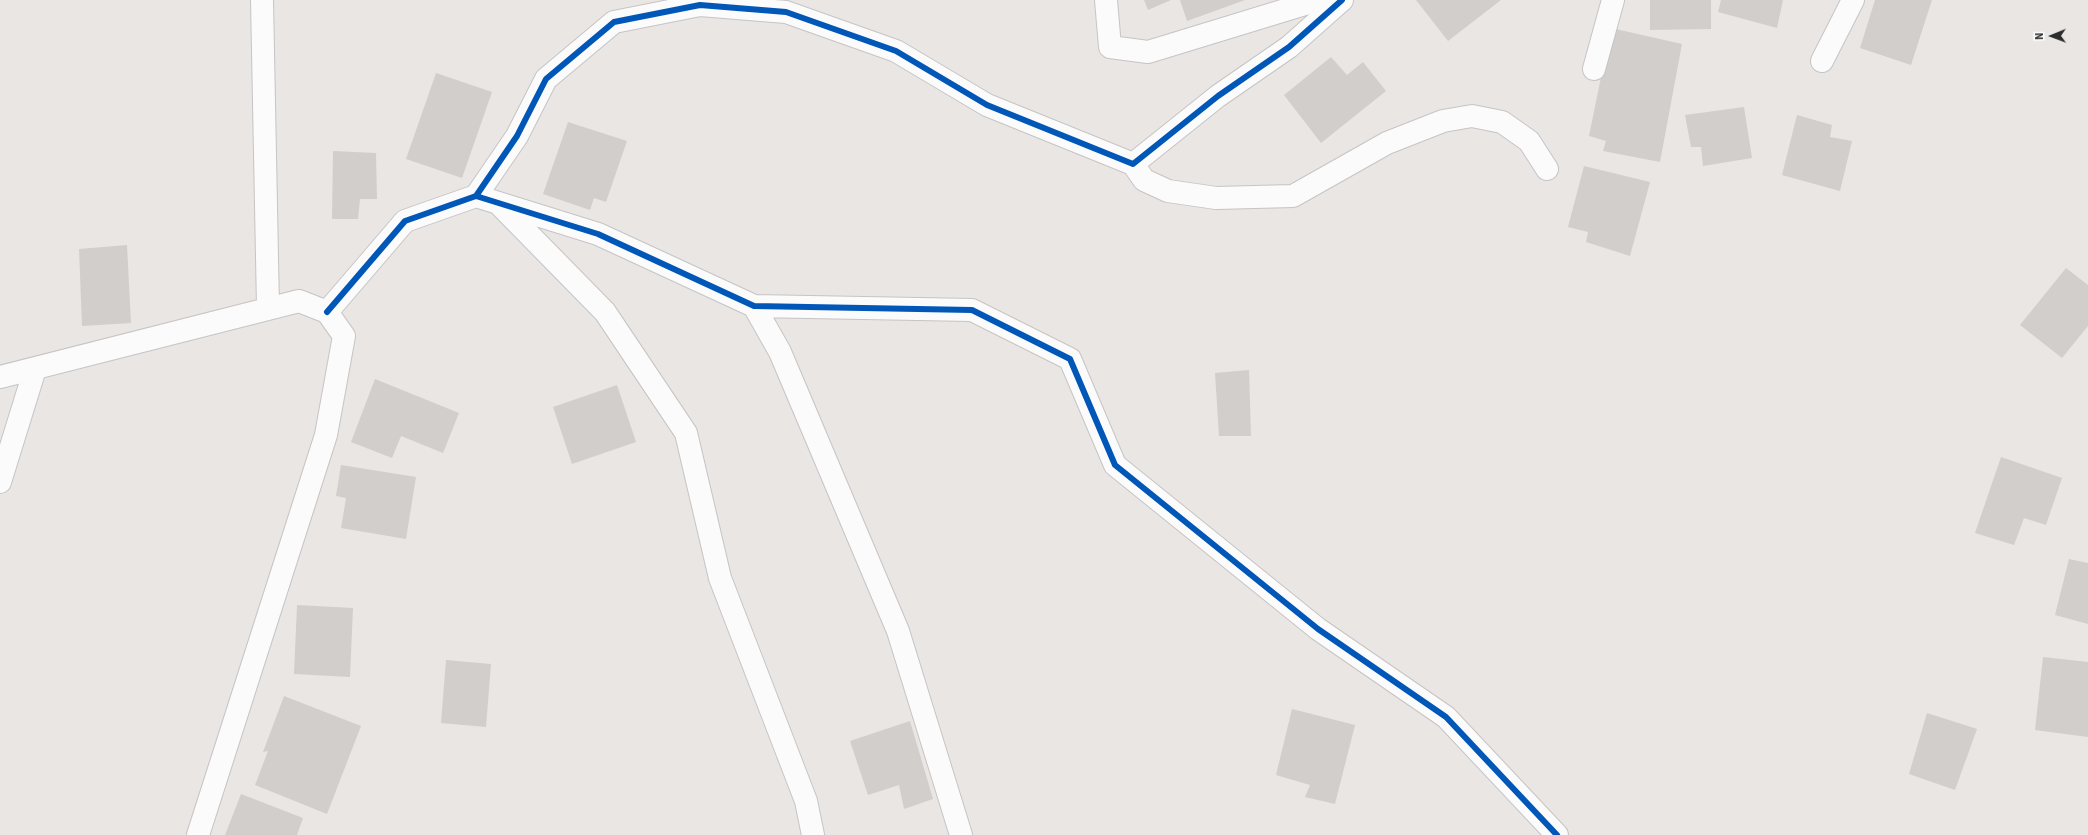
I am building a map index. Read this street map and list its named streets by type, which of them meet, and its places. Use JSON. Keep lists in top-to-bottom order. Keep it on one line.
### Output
{"north":"left"}
